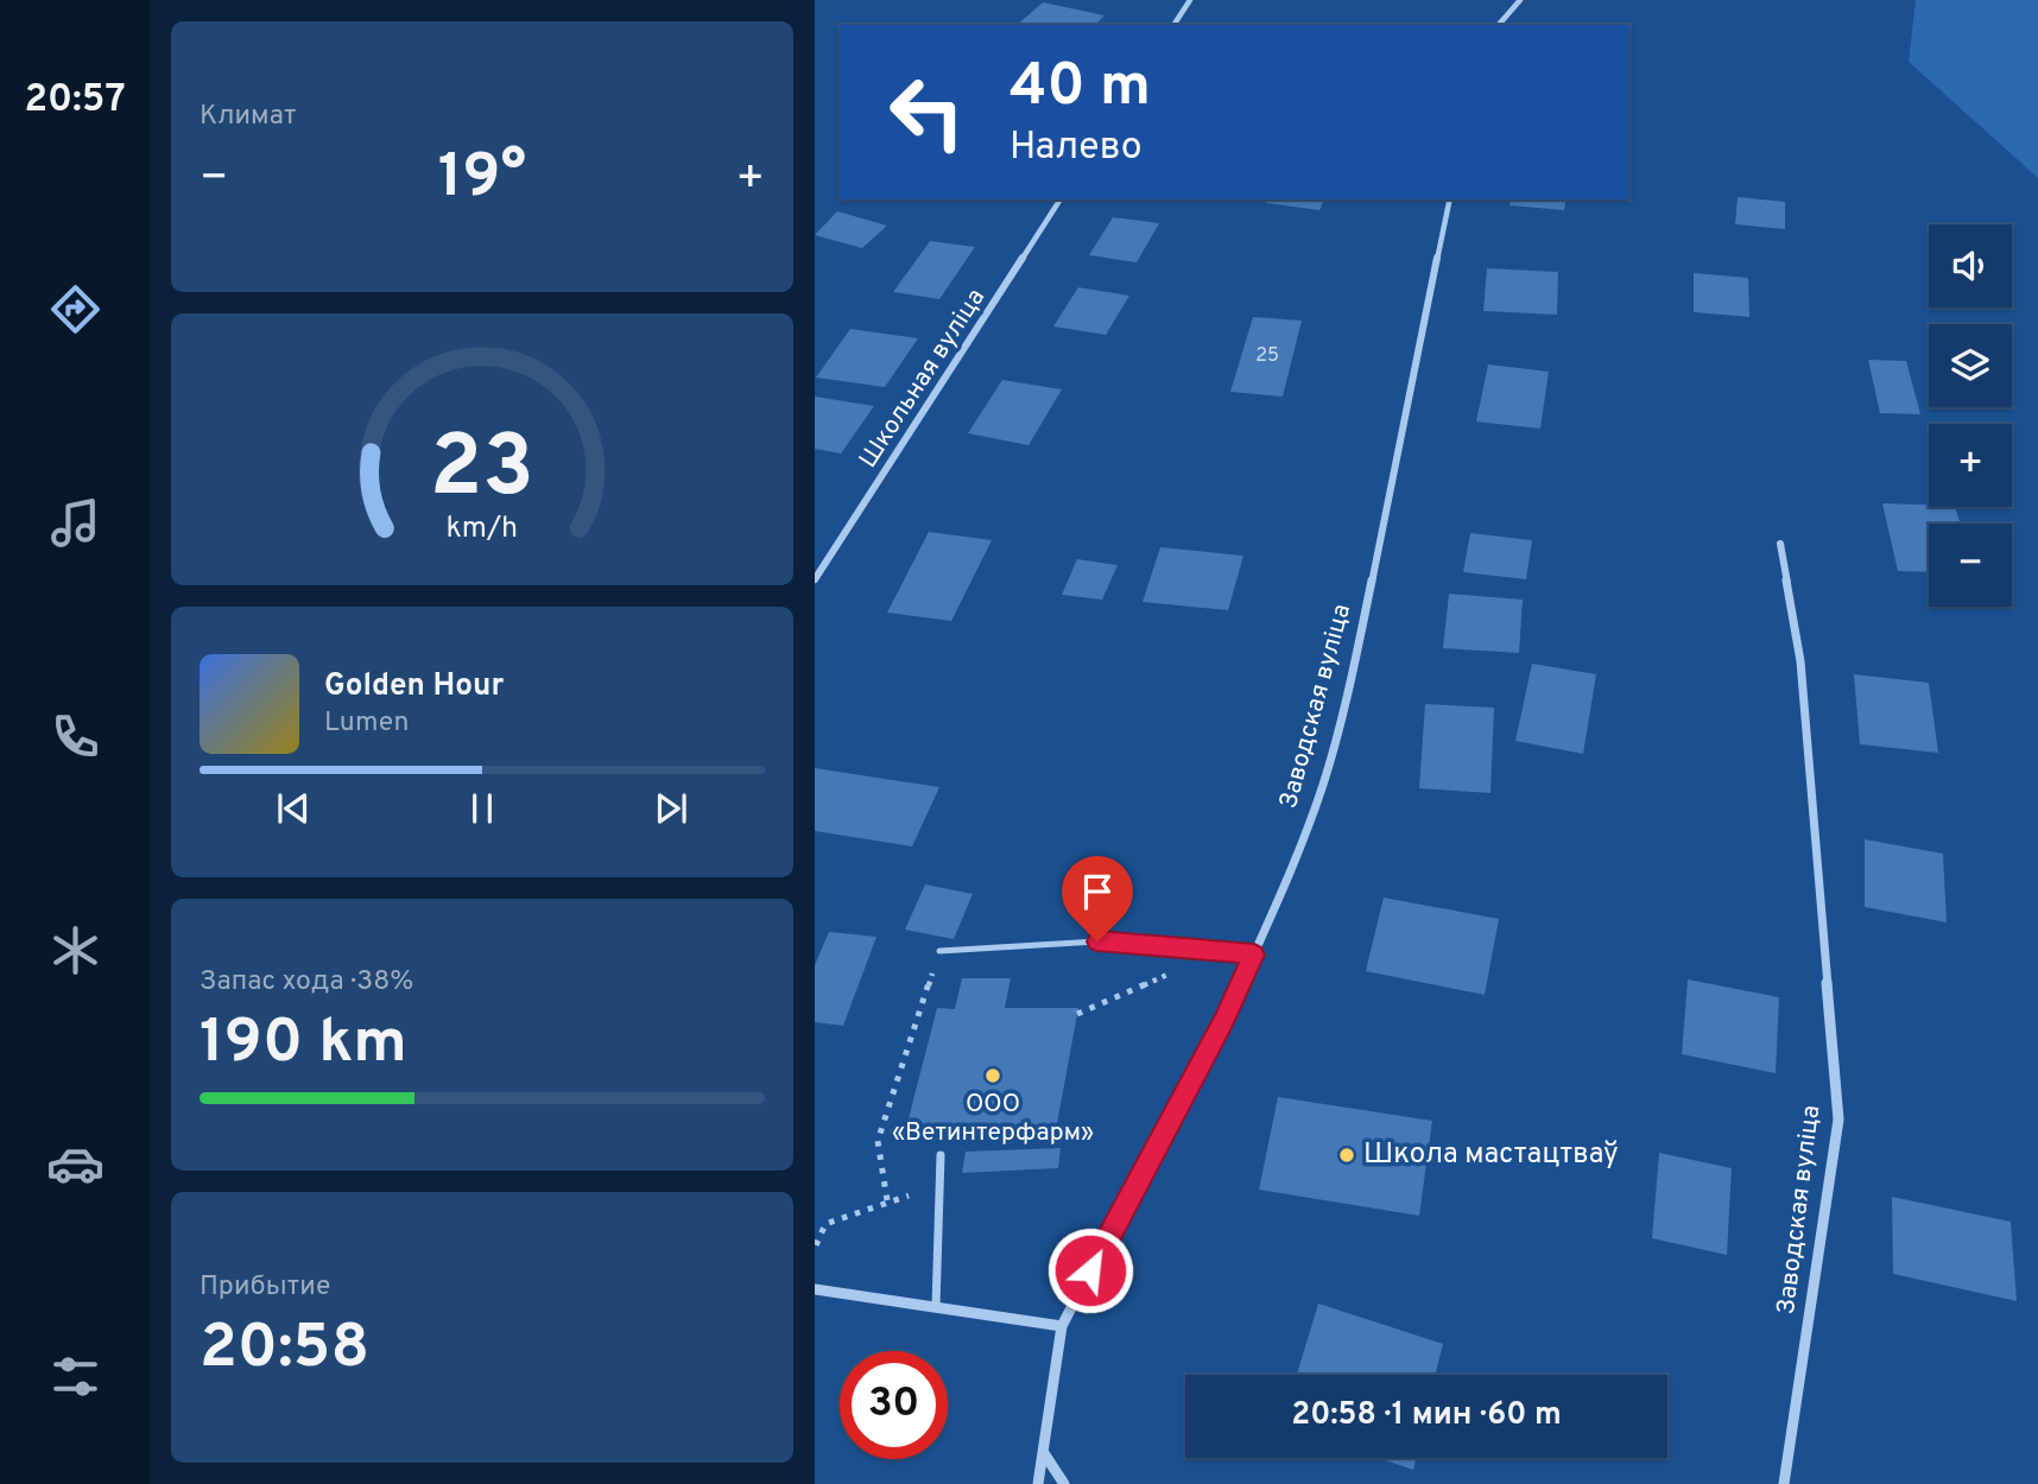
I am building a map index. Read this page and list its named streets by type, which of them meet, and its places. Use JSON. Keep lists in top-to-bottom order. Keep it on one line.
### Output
{"streets":{"street":["Школьная вуліца","Заводская вуліца"]},"places":["ООО «Ветинтерфарм»","Школа мастацтваў"],"house_numbers":["25"],"page":{"tabs":"20:57","tile":["Климат",["Запас хода · 38%","190 km"],["Прибытие","20:58"]],"turn":["40 m","Налево"],"heat":["−","19°","+"],"map_buttons":["+","−"],"song":["Golden Hour","Lumen"],"limit":"30","trip":"20:58 · 1 мин · 60 m","gauge":["23","km/h"]}}
